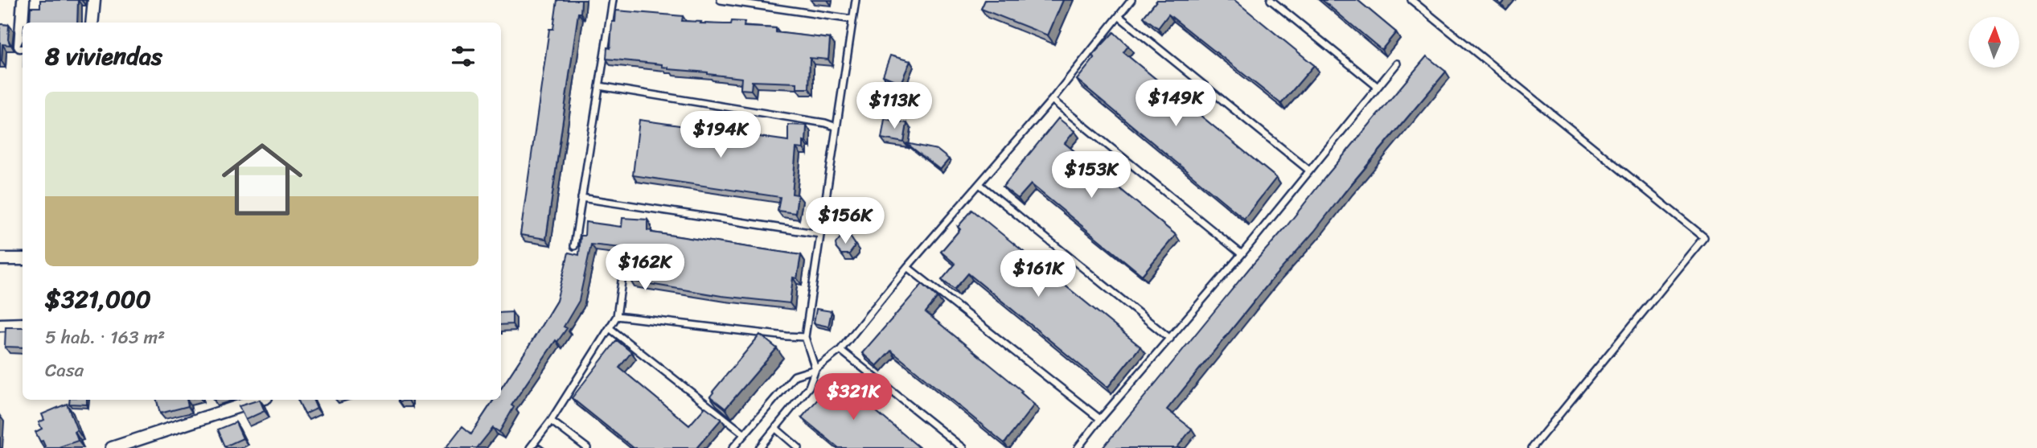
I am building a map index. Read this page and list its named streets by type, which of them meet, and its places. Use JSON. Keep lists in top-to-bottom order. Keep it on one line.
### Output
{"north":"top","page":{"heading":"8 viviendas","price":["$149K","$113K","$194K","$153K","$156K","$162K","$161K","$321K"],"list":[{"name":"$321,000","note":"5 hab. · 163 m² · Casa"}]}}
